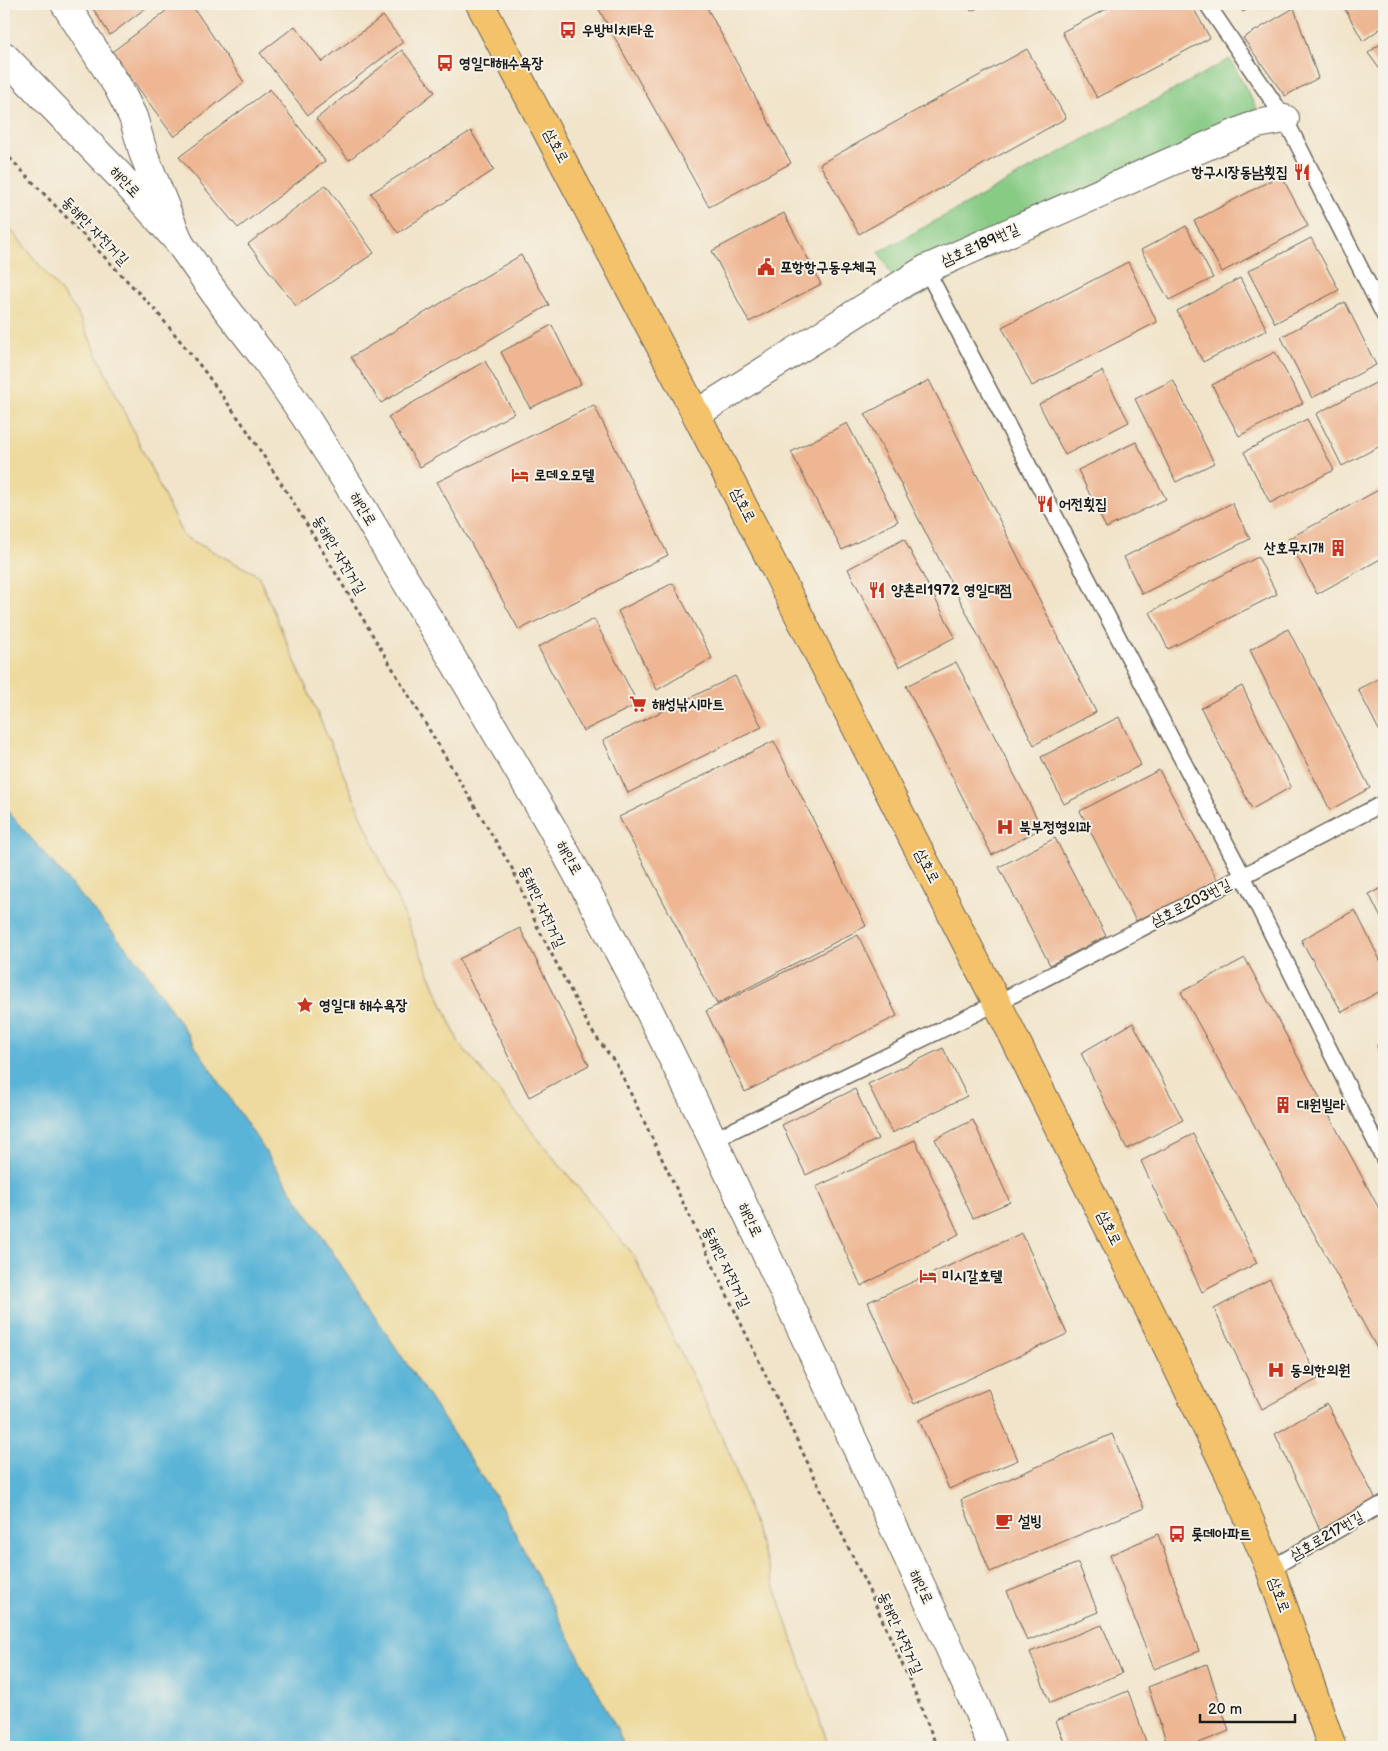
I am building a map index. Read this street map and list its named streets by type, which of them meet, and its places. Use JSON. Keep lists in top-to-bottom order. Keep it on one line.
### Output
{"streets":{"main road":["삼호로"],"street":["해안로","삼호로189번길"],"lane":["삼호로203번길","삼호로217번길"],"path":["동해안 자전거길"]},"crossings":[["삼호로","삼호로189번길"],["삼호로","삼호로203번길"],["삼호로","삼호로217번길"],["해안로","삼호로203번길"]],"places":{"bus stop":["우방비치타운","영일대해수욕장","롯데아파트"],"restaurant":["항구시장동남횟집","어전횟집","양촌리1972 영일대점"],"public building":["포항항구동우체국"],"hotel":["로데오모텔","미시갈호텔"],"building":["산호무지개","대원빌라"],"supermarket":["해성낚시마트"],"hospital":["북부정형외과","동의한의원"],"place":["영일대 해수욕장"],"cafe":["설빙"]},"scale_bar":"20 m"}
